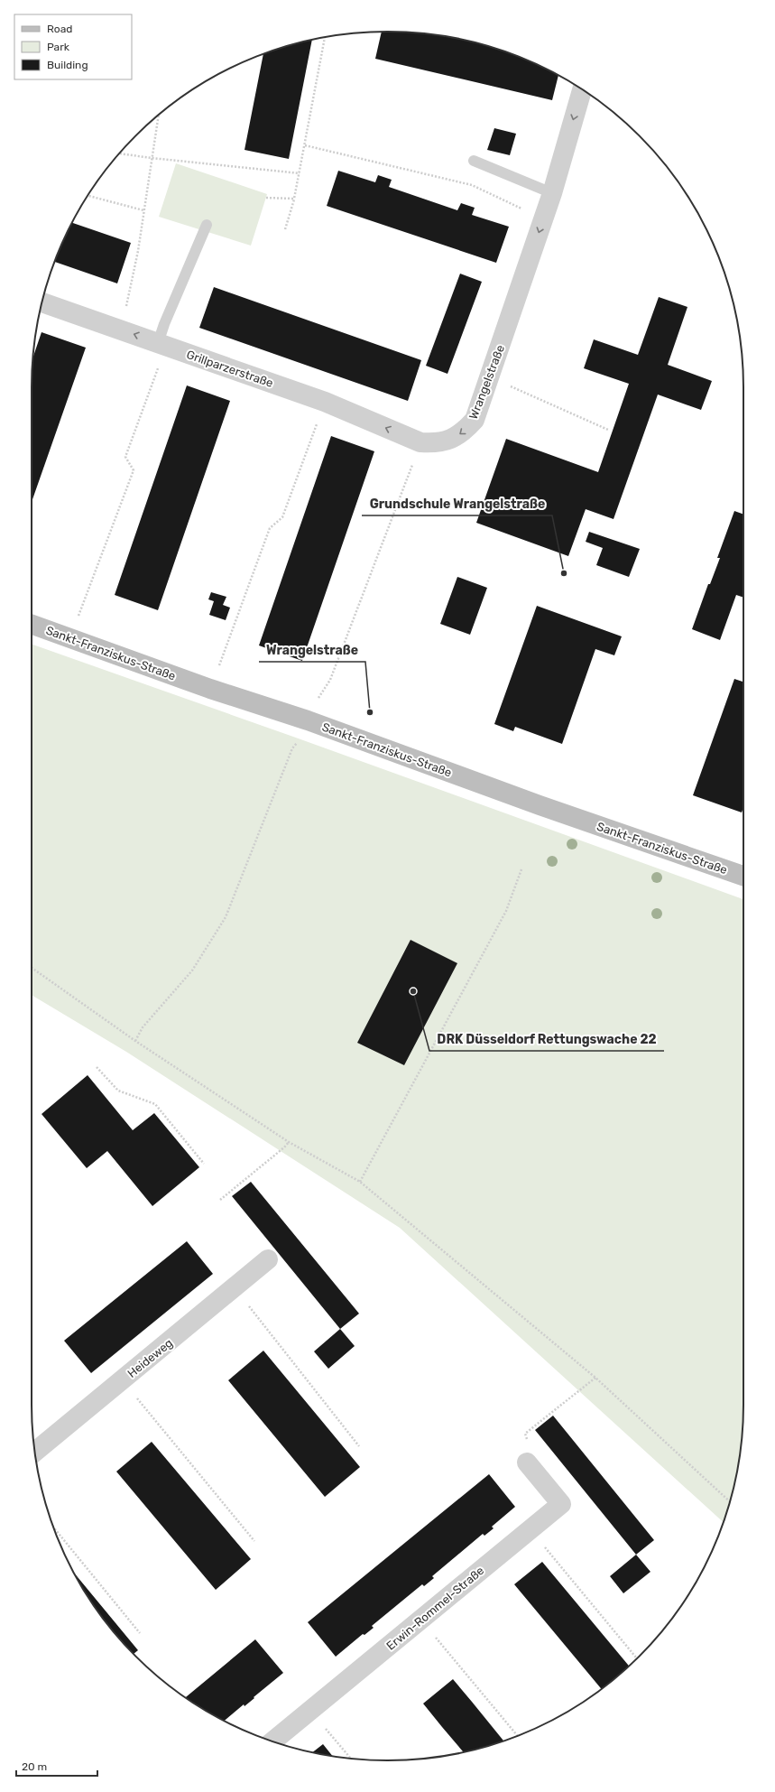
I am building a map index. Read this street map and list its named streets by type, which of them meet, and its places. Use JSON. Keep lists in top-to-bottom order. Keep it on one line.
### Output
{"streets":{"main road":["Sankt-Franziskus-Straße"],"street":["Grillparzerstraße","Wrangelstraße","Heideweg","Erwin-Rommel-Straße"]},"crossings":[["Grillparzerstraße","Wrangelstraße"]],"one_way":["Grillparzerstraße","Wrangelstraße"],"places":["Grundschule Wrangelstraße","Wrangelstraße","DRK Düsseldorf Rettungswache 22"],"legend":["Road","Park","Building"],"scale_bar":"20 m"}
